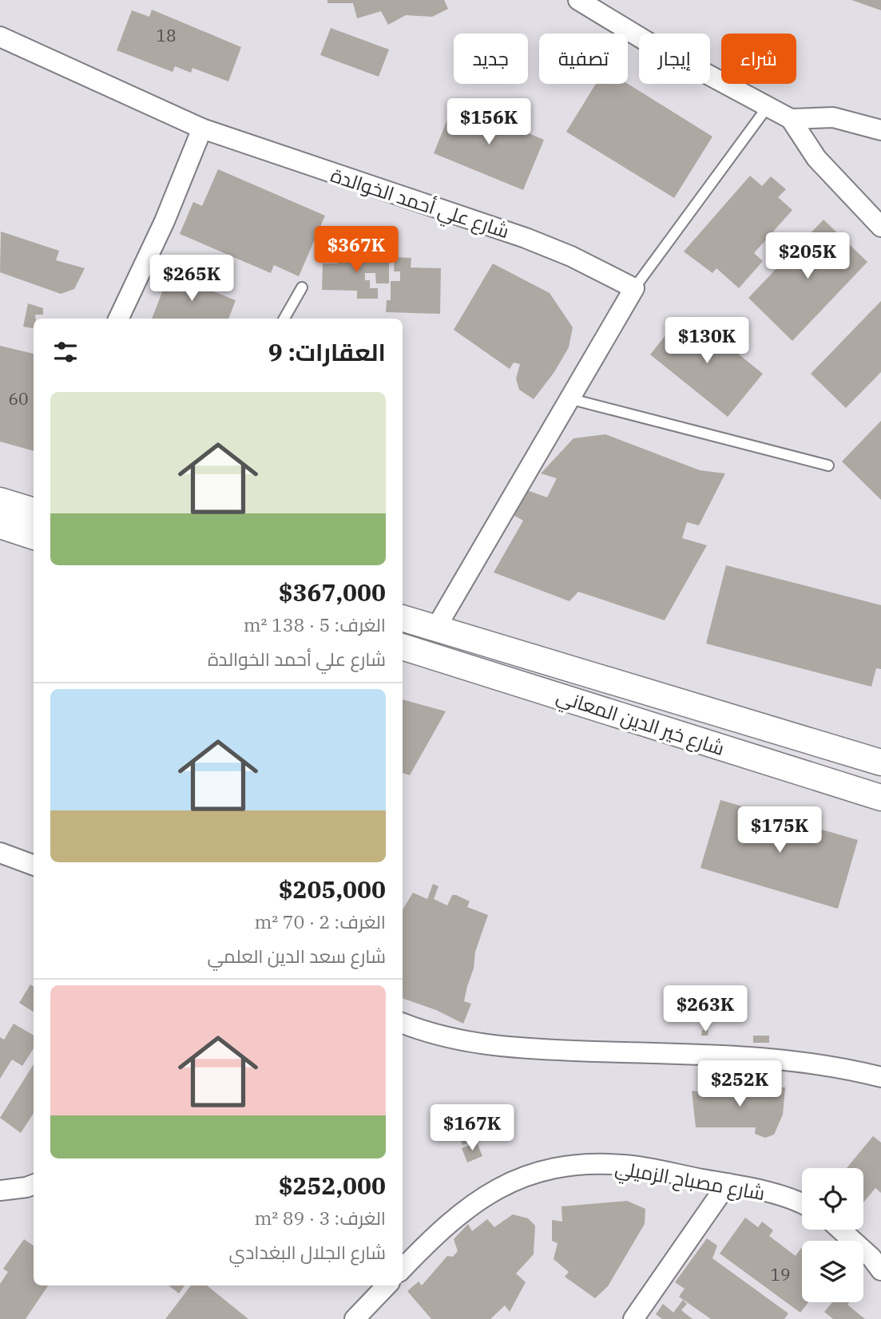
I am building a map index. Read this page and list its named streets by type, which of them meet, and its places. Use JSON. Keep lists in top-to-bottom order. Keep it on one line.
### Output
{"streets":{"street":["شارع علي أحمد الخوالدة","شارع خير الدين المعاني","شارع مصباح الزميلي"]},"house_numbers":["18","60","19"],"page":{"chip":["شراء","إيجار","تصفية","جديد"],"price":["$156K","$367K","$205K","$265K","$130K","$175K","$263K","$252K","$167K"],"heading":"العقارات: 9","list":[{"name":"$367,000","note":"الغرف: 5 · 138 m² · شارع علي أحمد الخوالدة"},{"name":"$205,000","note":"الغرف: 2 · 70 m² · شارع سعد الدين العلمي"},{"name":"$252,000","note":"الغرف: 3 · 89 m² · شارع الجلال البغدادي"}]}}
